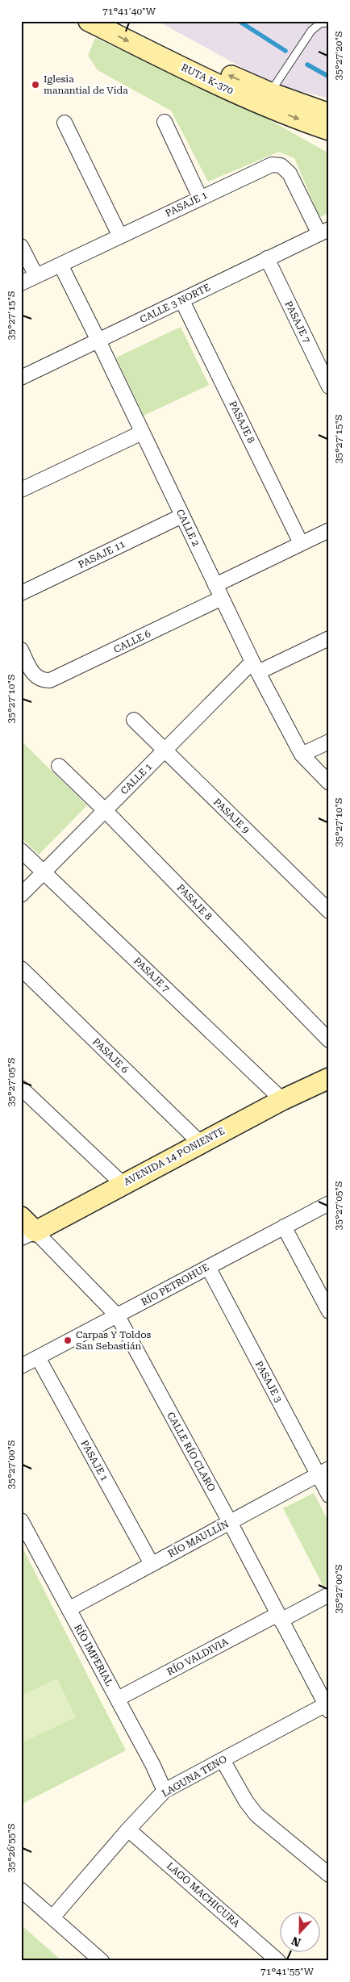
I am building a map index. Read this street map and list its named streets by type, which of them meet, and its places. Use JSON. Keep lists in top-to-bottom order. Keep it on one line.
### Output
{"streets":{"street":["RUTA K-370","PASAJE 1","CALLE 3 NORTE","PASAJE 7","PASAJE 8","CALLE 2","PASAJE 11","CALLE 6","CALLE 1","PASAJE 9","PASAJE 6","AVENIDA 14 PONIENTE","RÍO PETROHUE","PASAJE 3","CALLE RÍO CLARO","RÍO MAULLÍN","RÍO IMPERIAL","RÍO VALDIVIA","LAGUNA TENO","LAGO MACHICURA"]},"crossings":[["PASAJE 1","CALLE 3 NORTE"],["PASAJE 1","CALLE 2"],["PASAJE 1","RÍO PETROHUE"],["PASAJE 1","RÍO MAULLÍN"],["CALLE 3 NORTE","PASAJE 7"],["CALLE 3 NORTE","PASAJE 8"],["CALLE 3 NORTE","CALLE 2"],["PASAJE 7","CALLE 1"],["PASAJE 7","AVENIDA 14 PONIENTE"],["PASAJE 8","CALLE 1"],["CALLE 2","PASAJE 11"],["CALLE 2","CALLE 6"],["CALLE 2","CALLE 1"],["CALLE 1","PASAJE 9"],["PASAJE 6","AVENIDA 14 PONIENTE"],["AVENIDA 14 PONIENTE","CALLE RÍO CLARO"],["RÍO PETROHUE","PASAJE 3"],["RÍO PETROHUE","CALLE RÍO CLARO"],["PASAJE 3","RÍO MAULLÍN"],["CALLE RÍO CLARO","RÍO MAULLÍN"],["CALLE RÍO CLARO","RÍO VALDIVIA"],["CALLE RÍO CLARO","LAGUNA TENO"],["RÍO MAULLÍN","RÍO IMPERIAL"],["RÍO IMPERIAL","RÍO VALDIVIA"],["RÍO IMPERIAL","LAGUNA TENO"],["LAGUNA TENO","LAGO MACHICURA"]],"places":["Iglesia manantial de Vida","Carpas Y Toldos San Sebastián"],"north":"bottom","coordinates":["71°41'40\"W","35°27'20\"S","35°27'15\"S","35°27'10\"S","35°27'05\"S","35°27'00\"S","35°26'55\"S","71°41'55\"W"]}
